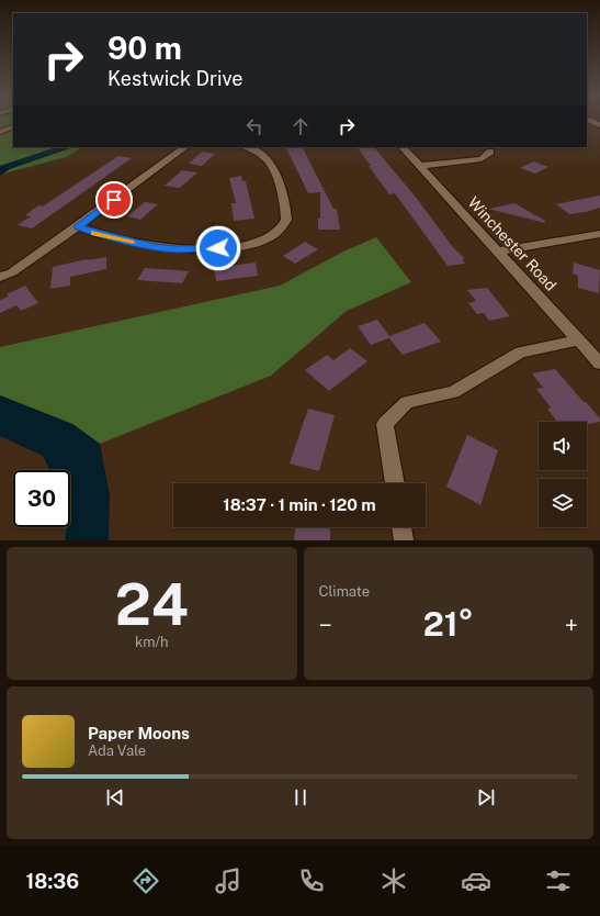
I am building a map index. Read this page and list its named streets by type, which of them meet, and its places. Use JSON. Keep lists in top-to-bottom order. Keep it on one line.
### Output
{"streets":{"street":["Winchester Road"]},"page":{"turn":["90 m","Kestwick Drive"],"limit":"30","trip":"18:37 · 1 min · 120 m","tile":[["24","km/h"],"Climate"],"heat":["−","21°","+"],"song":["Paper Moons","Ada Vale"],"tabs":"18:36"}}
